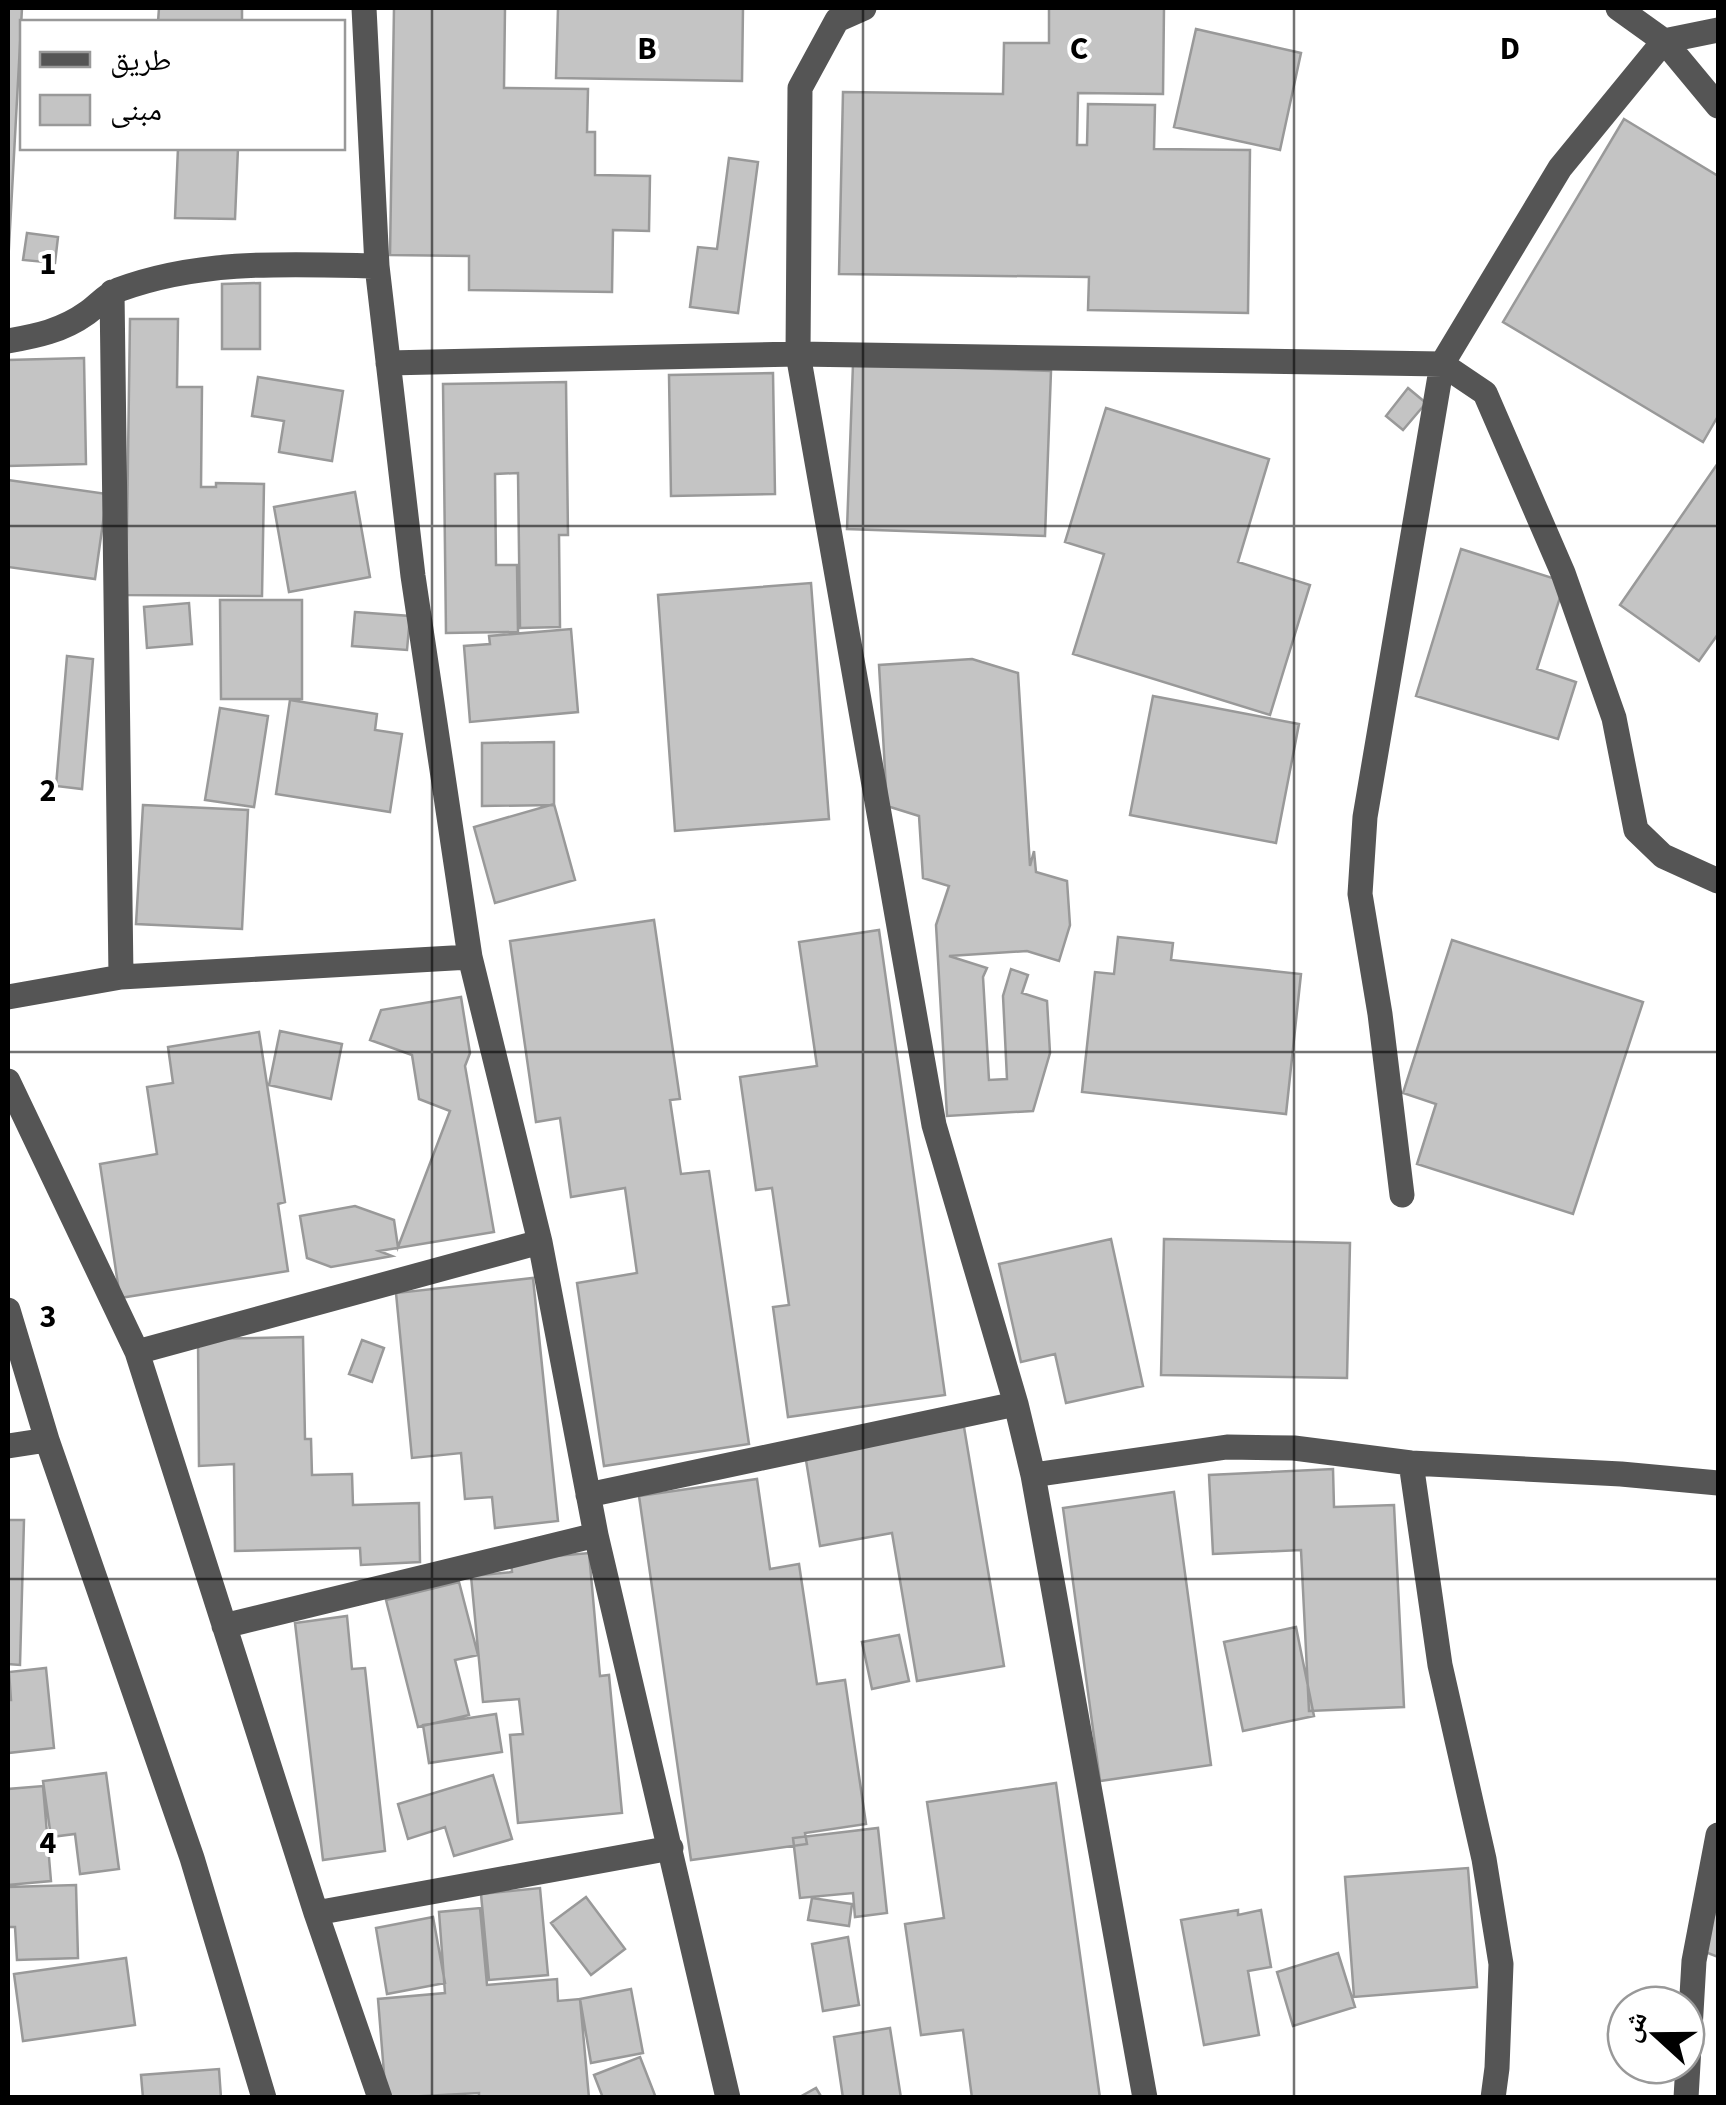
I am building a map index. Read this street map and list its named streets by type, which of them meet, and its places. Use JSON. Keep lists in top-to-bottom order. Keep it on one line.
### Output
{"legend":["طريق","مبنى"],"north":"left","grid":{"columns":["B","C","D"],"rows":["1","2","3","4"]}}
